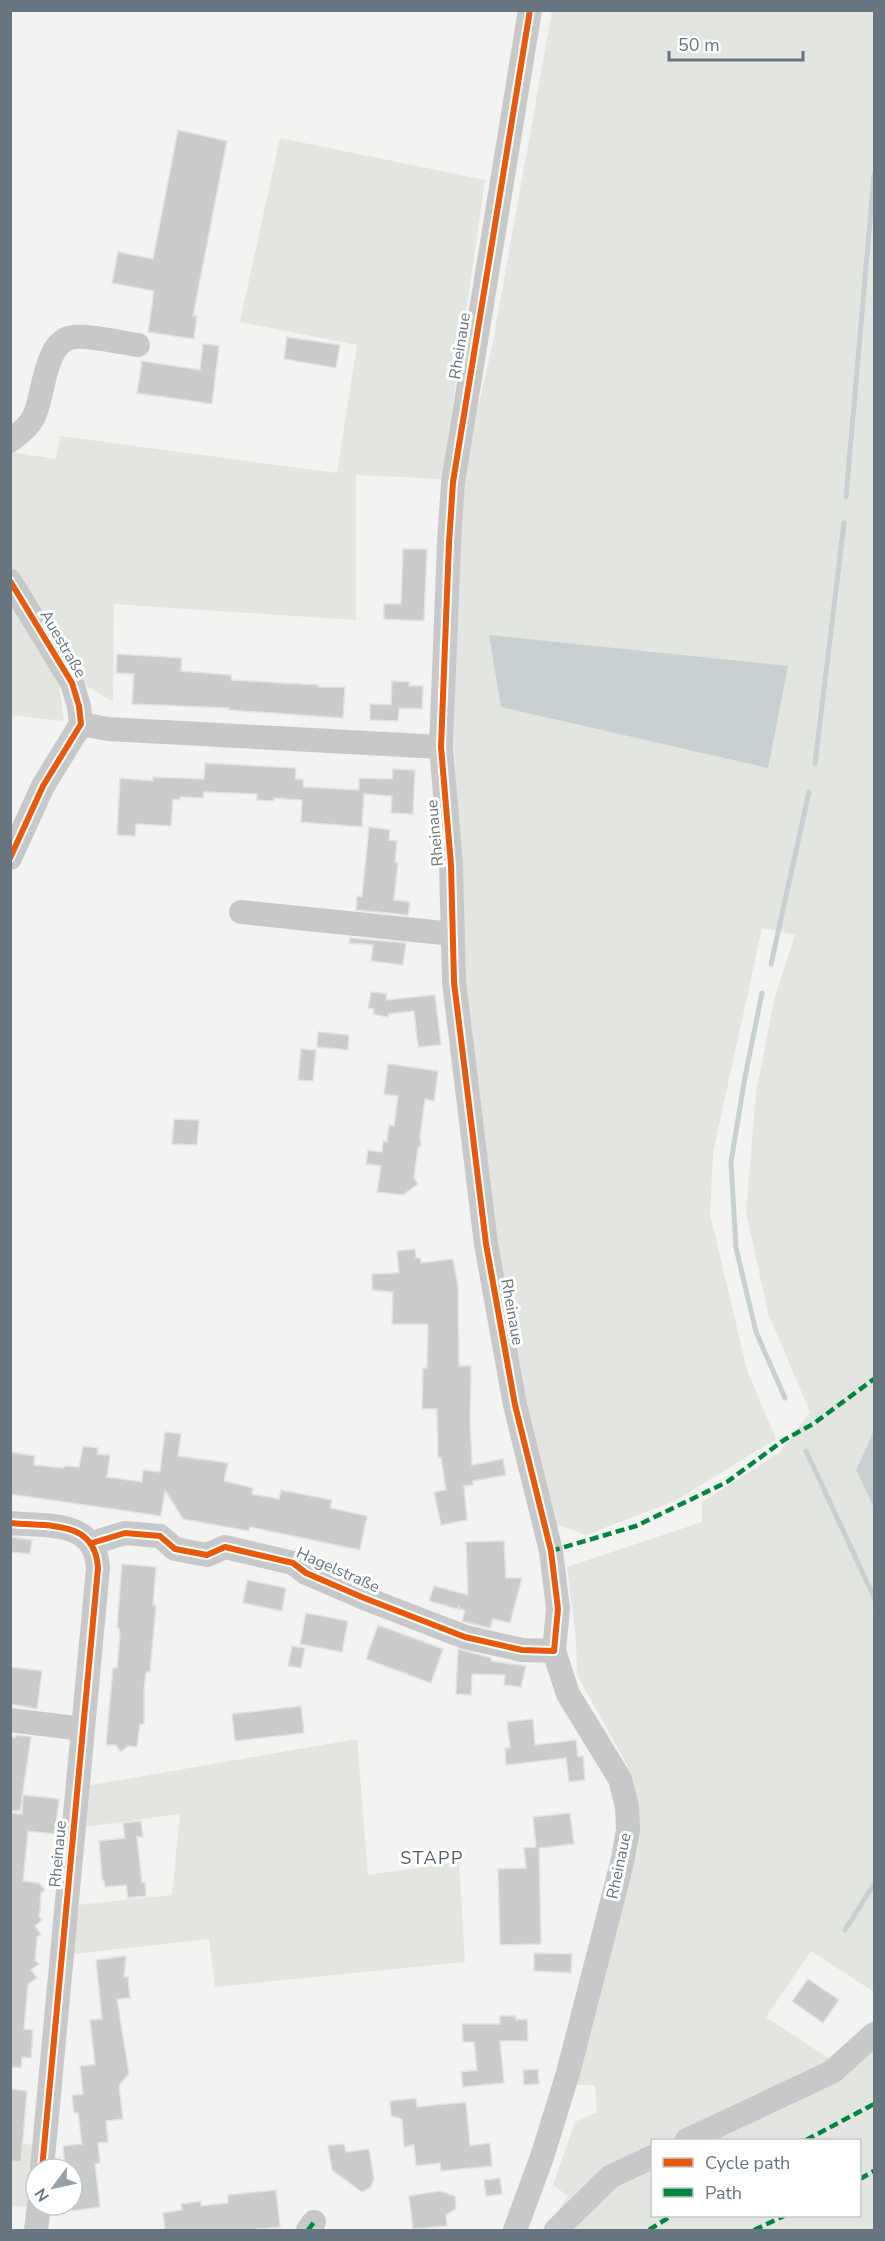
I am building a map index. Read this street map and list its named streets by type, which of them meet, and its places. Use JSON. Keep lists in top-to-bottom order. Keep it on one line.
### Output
{"streets":{"street":["Rheinaue","Auestraße","Hagelstraße"]},"crossings":[["Rheinaue","Hagelstraße"]],"districts":["STAPP"],"legend":["Cycle path","Path"],"scale_bar":"50 m","north":"bottom left"}
